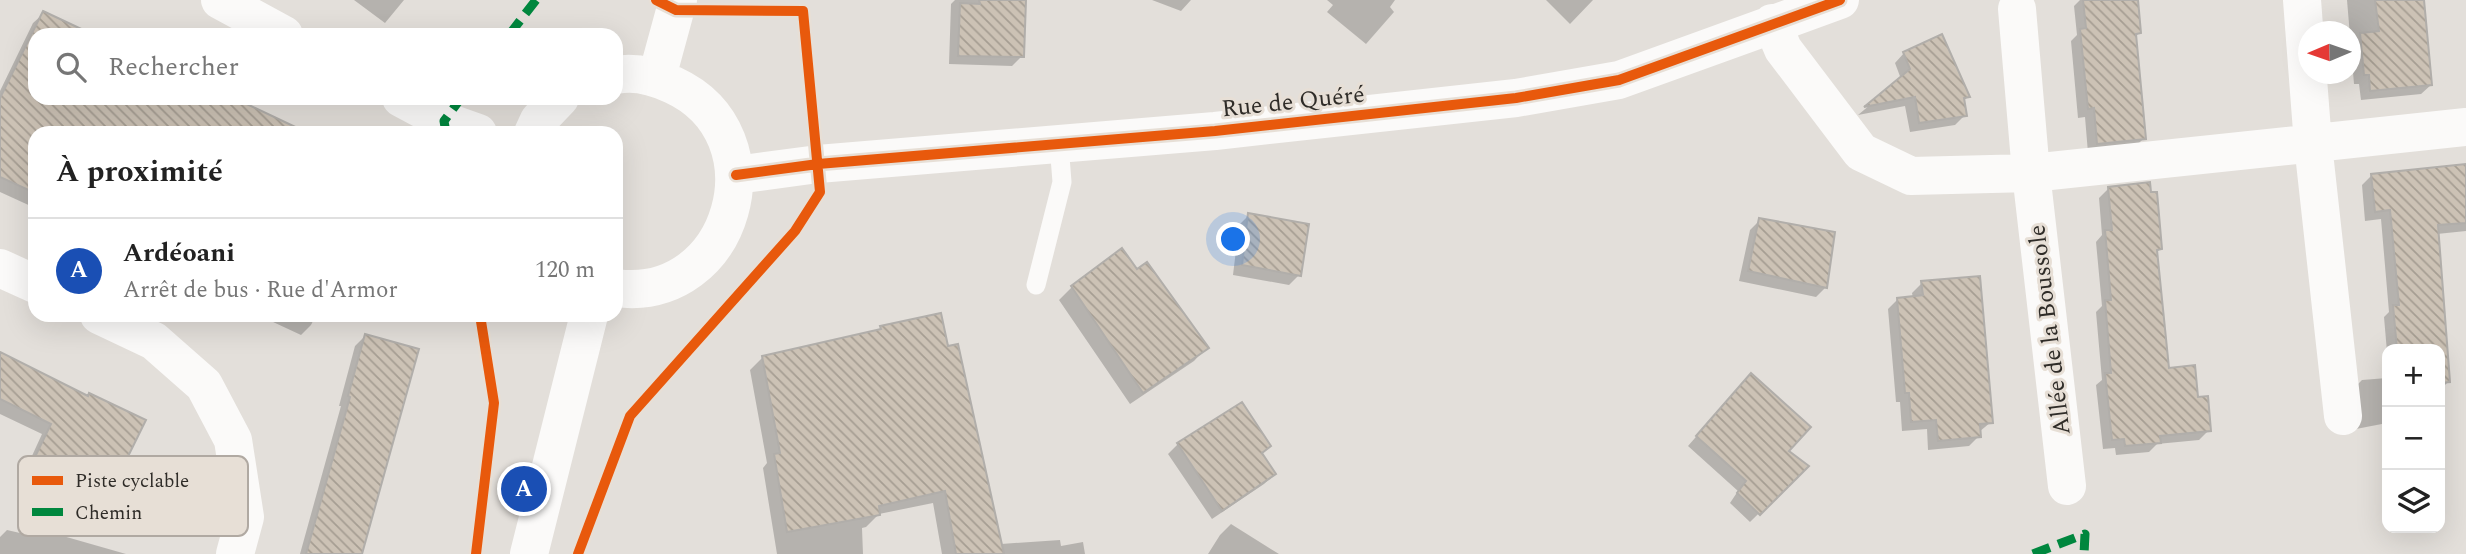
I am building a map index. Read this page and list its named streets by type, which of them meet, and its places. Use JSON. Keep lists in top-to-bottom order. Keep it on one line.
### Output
{"streets":{"street":["Rue de Quéré","Allée de la Boussole"]},"legend":["Piste cyclable","Chemin"],"north":"left","page":{"search":"Rechercher","heading":"À proximité","list":[{"mark":"A","name":"Ardéoani","note":"Arrêt de bus · Rue d'Armor","value":"120 m"}],"map_buttons":["+","−"],"pins":"A"}}
